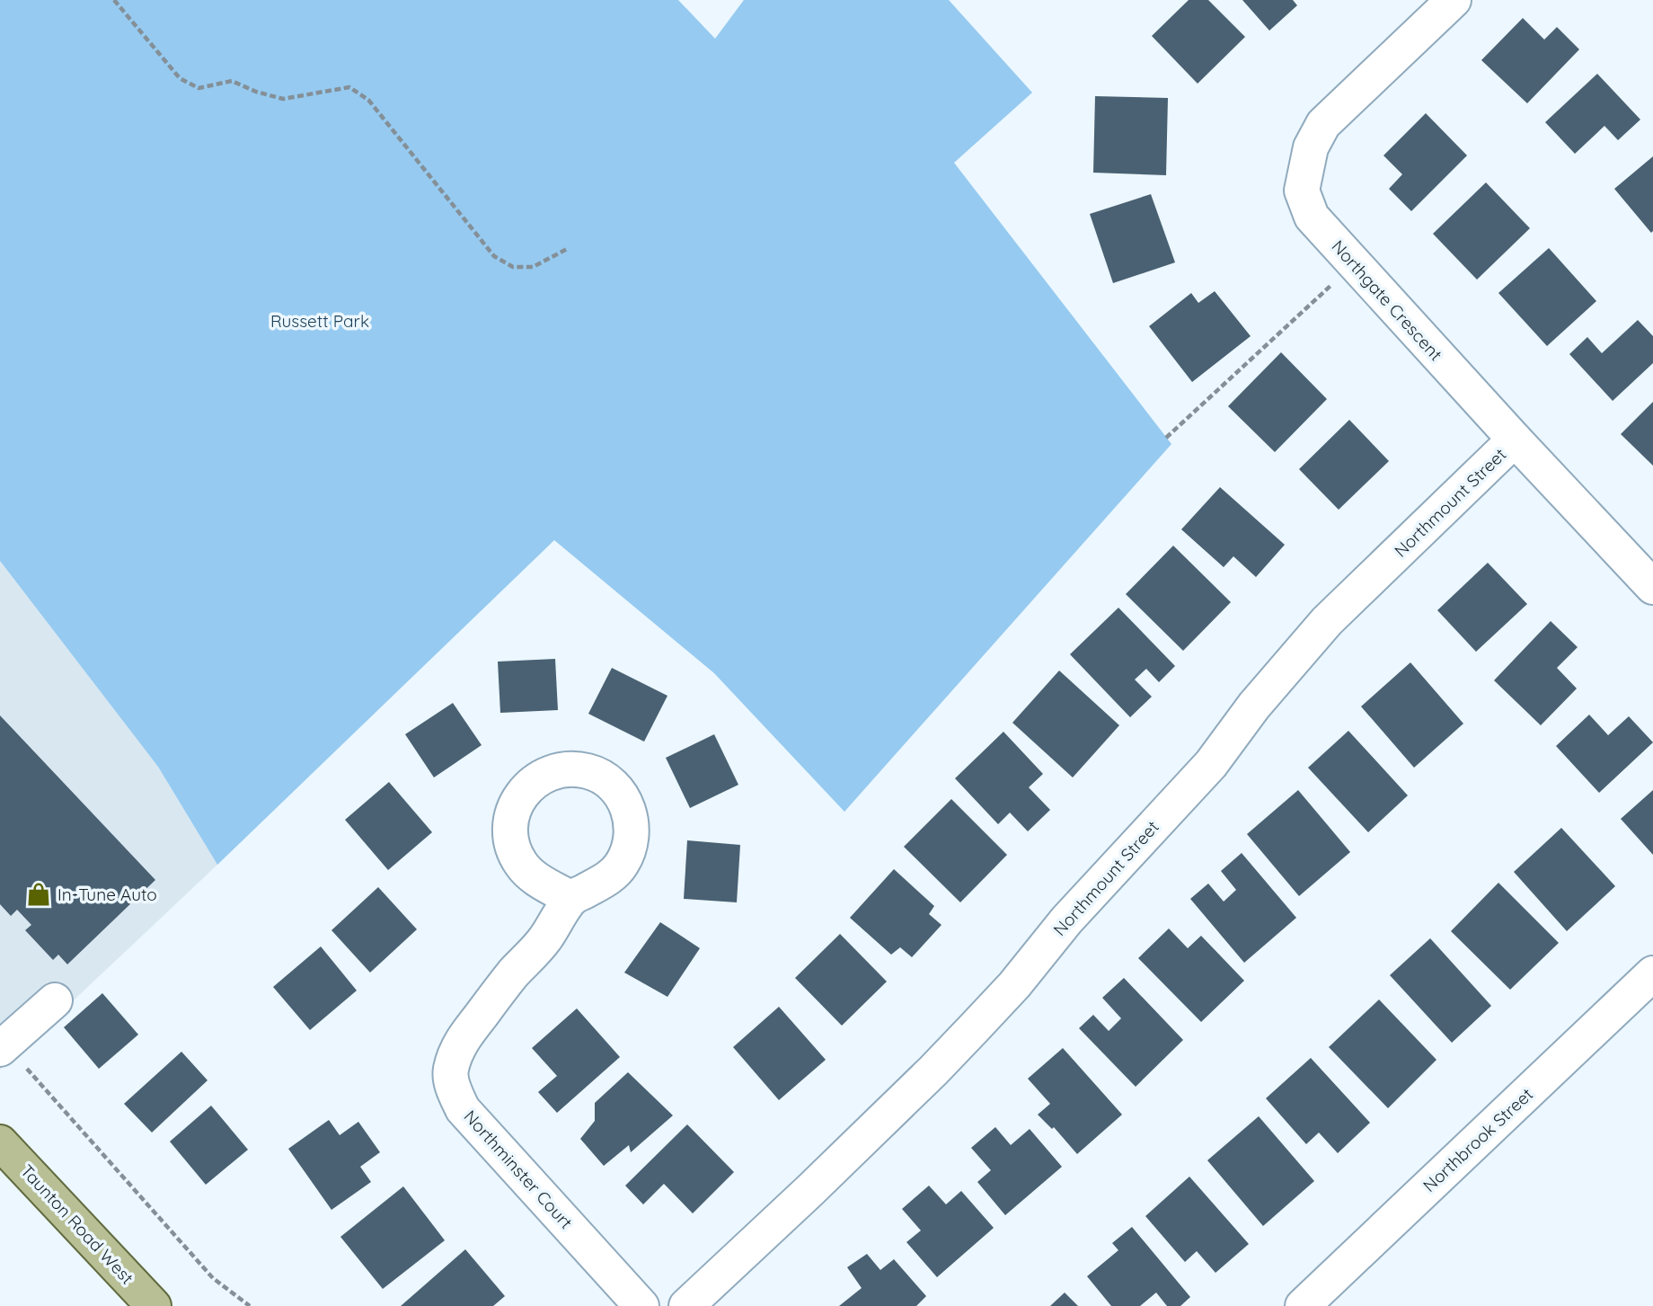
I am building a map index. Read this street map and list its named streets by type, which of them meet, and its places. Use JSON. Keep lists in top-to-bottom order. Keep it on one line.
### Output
{"streets":{"main road":["Taunton Road West"],"street":["Northgate Crescent","Northmount Street","Northbrook Street","Northminster Court"]},"crossings":[["Northgate Crescent","Northmount Street"]],"parks":["Russett Park"],"places":{"shop":["In-Tune Auto"]}}
